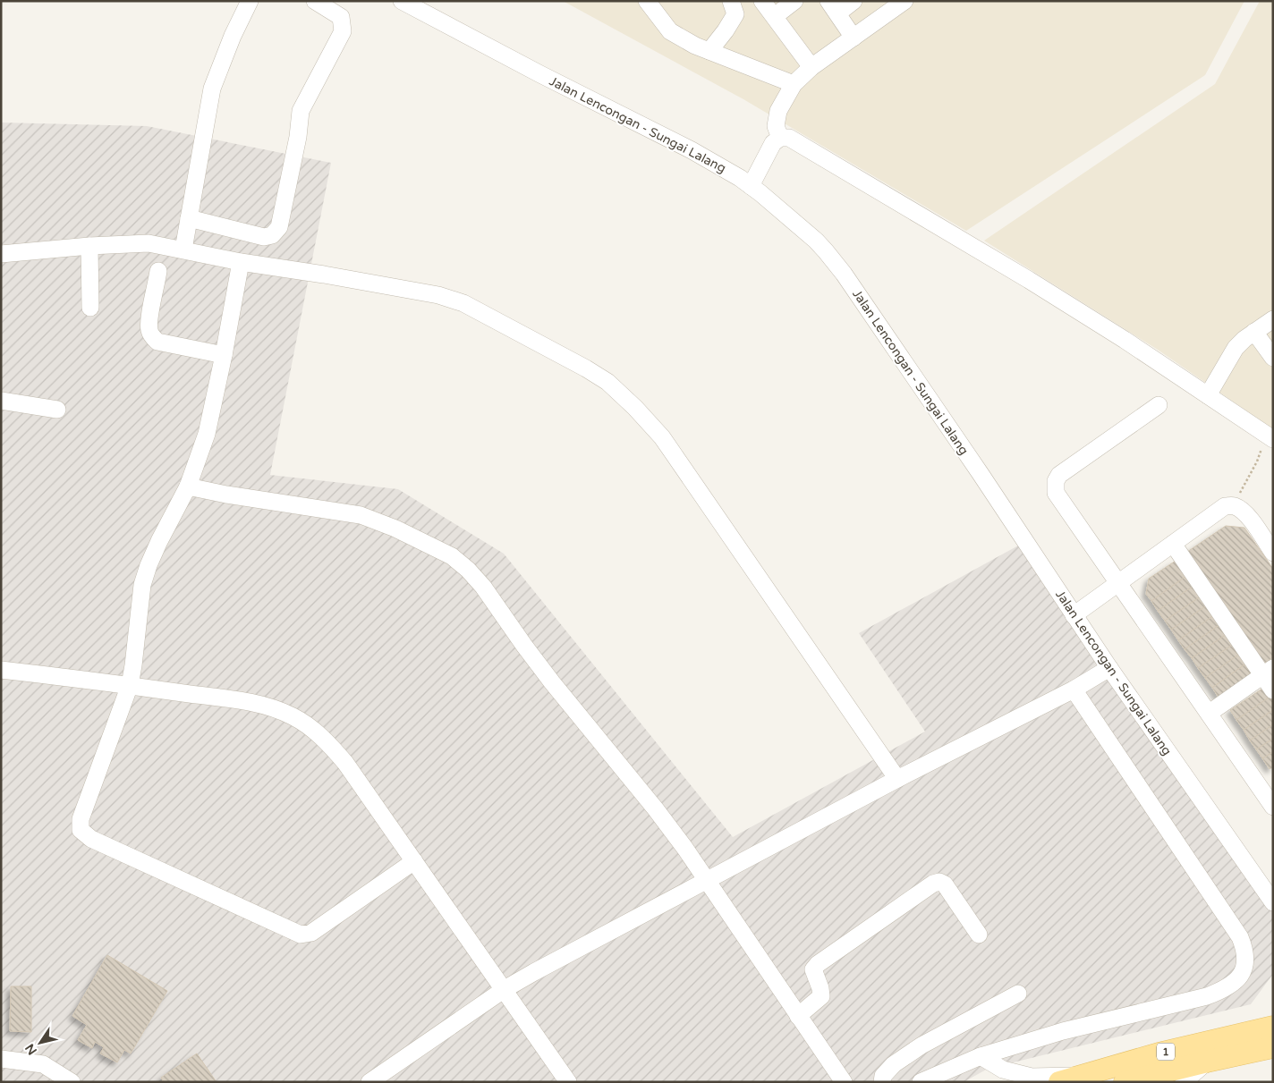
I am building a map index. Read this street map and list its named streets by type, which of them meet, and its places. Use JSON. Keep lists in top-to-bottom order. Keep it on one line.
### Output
{"streets":{"main road":["1"],"street":["Jalan Lencongan - Sungai Lalang"]},"north":"bottom left"}
